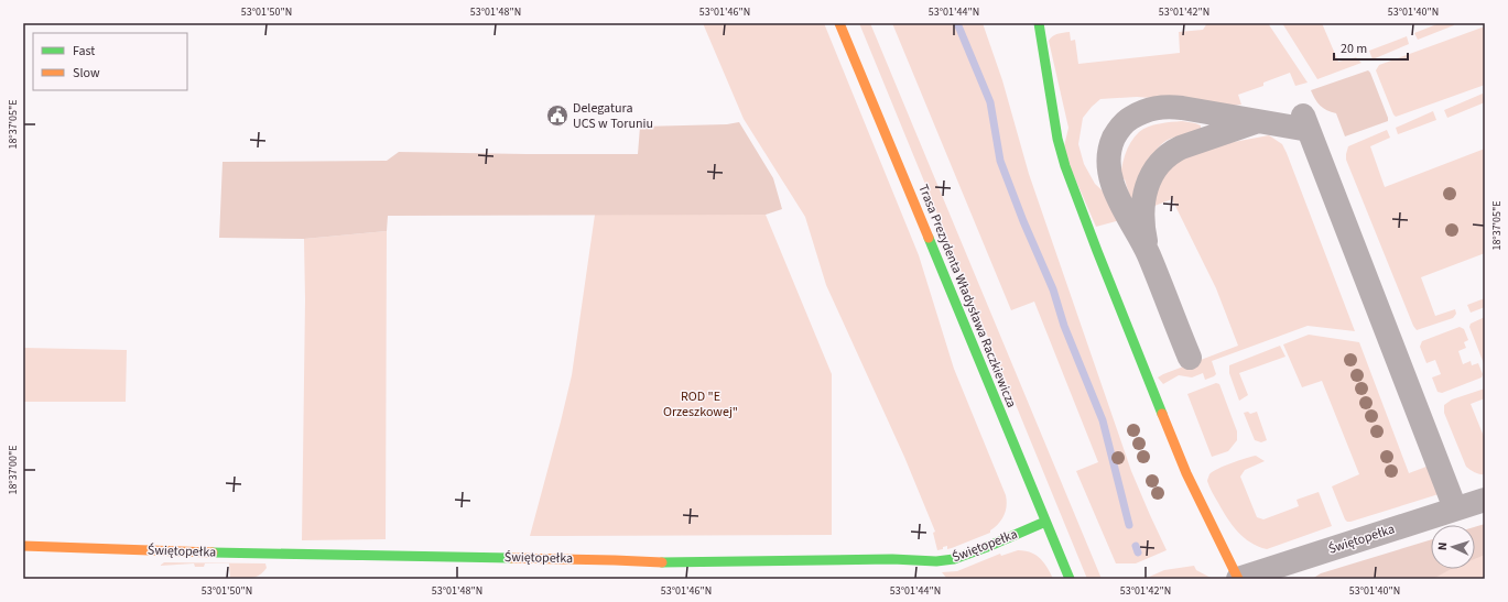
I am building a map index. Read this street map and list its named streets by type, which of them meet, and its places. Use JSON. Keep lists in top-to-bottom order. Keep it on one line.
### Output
{"streets":{"street":["Trasa Prezydenta Władysława Raczkiewicza","Świętopełka"]},"crossings":[["Trasa Prezydenta Władysława Raczkiewicza","Świętopełka"]],"parks":["ROD \"E Orzeszkowej\""],"places":{"public building":["Delegatura UCS w Toruniu"]},"legend":["Fast","Slow"],"scale_bar":"20 m","north":"left","coordinates":["53°01'50\"N","53°01'48\"N","53°01'46\"N","53°01'44\"N","53°01'42\"N","53°01'40\"N","18°37'05\"E","18°37'00\"E"]}
